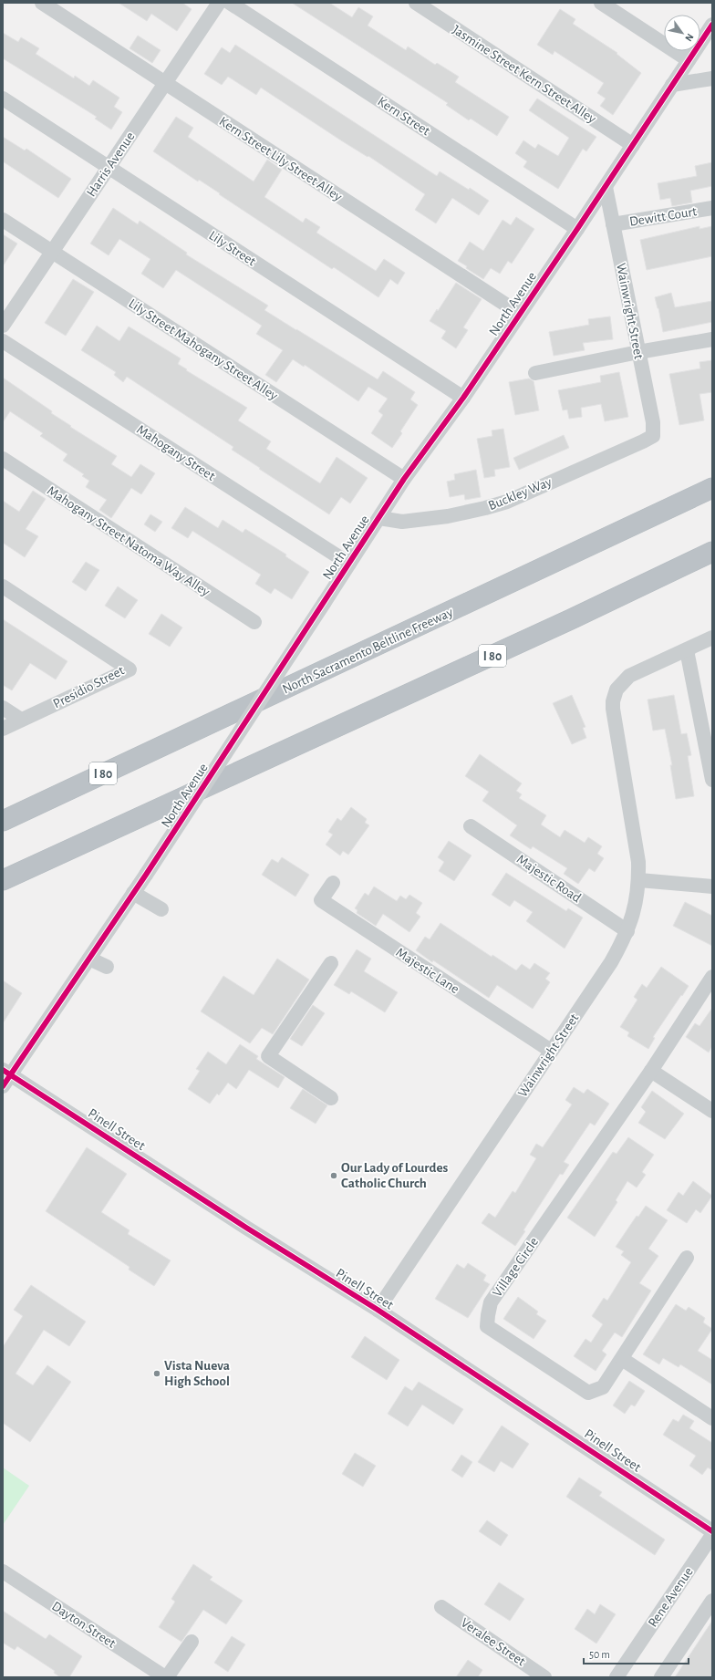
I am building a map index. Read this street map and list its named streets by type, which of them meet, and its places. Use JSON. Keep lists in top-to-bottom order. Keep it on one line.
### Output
{"streets":{"highway":["North Sacramento Beltline Freeway","I 80"],"street":["Jasmine Street Kern Street Alley","Kern Street","Kern Street Lily Street Alley","Harris Avenue","Dewitt Court","Lily Street","North Avenue","Wainwright Street","Lily Street Mahogany Street Alley","Mahogany Street","Buckley Way","Mahogany Street Natoma Way Alley","Presidio Street","Majestic Road","Majestic Lane","Pinell Street","Village Circle","Rene Avenue","Dayton Street","Veralee Street"]},"crossings":[["Jasmine Street Kern Street Alley","North Avenue"],["Kern Street","North Avenue"],["Kern Street Lily Street Alley","Harris Avenue"],["Kern Street Lily Street Alley","North Avenue"],["Harris Avenue","Lily Street"],["Harris Avenue","Lily Street Mahogany Street Alley"],["Dewitt Court","Wainwright Street"],["Lily Street","North Avenue"],["North Avenue","Wainwright Street"],["North Avenue","Lily Street Mahogany Street Alley"],["North Avenue","Mahogany Street"],["North Avenue","Buckley Way"],["North Avenue","Pinell Street"],["Wainwright Street","Buckley Way"],["Wainwright Street","Majestic Road"],["Wainwright Street","Majestic Lane"],["Wainwright Street","Pinell Street"]],"places":["Our Lady of Lourdes Catholic Church","Vista Nueva High School"],"scale_bar":"50 m","north":"bottom right"}
